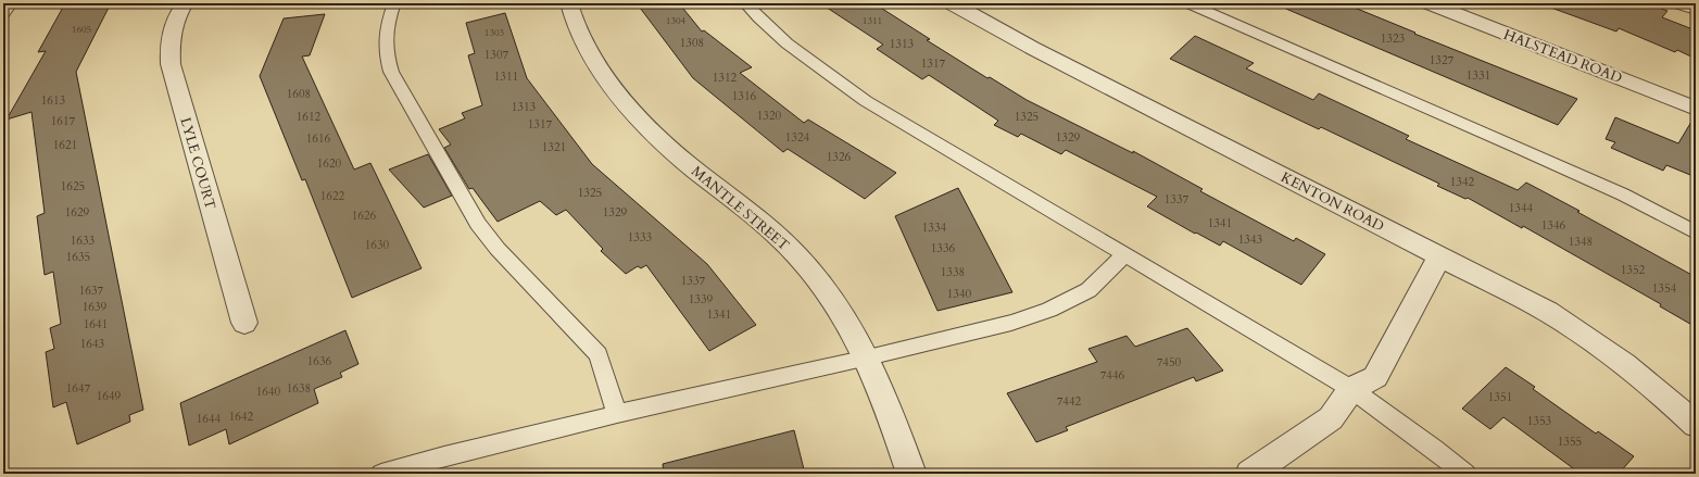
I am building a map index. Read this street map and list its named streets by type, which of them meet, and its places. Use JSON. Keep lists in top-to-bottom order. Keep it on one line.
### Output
{"streets":{"street":["HALSTEAD ROAD","LYLE COURT","KENTON ROAD","MANTLE STREET"]},"house_numbers":["1304","1311","1605","1303","1323","1308","1313","1307","1327","1317","1331","1311","1312","1608","1316","1613","1313","1320","1612","1325","1617","1317","1324","1329","1616","1621","1321","1326","1620","1342","1625","1325","1622","1337","1344","1629","1329","1626","1341","1346","1334","1333","1343","1633","1348","1630","1336","1635","1352","1338","1337","1354","1637","1340","1339","1639","1341","1641","1643","1636","7450","7446","1647","1638","1640","1649","1351","7442","1642","1644","1353","1355"]}
